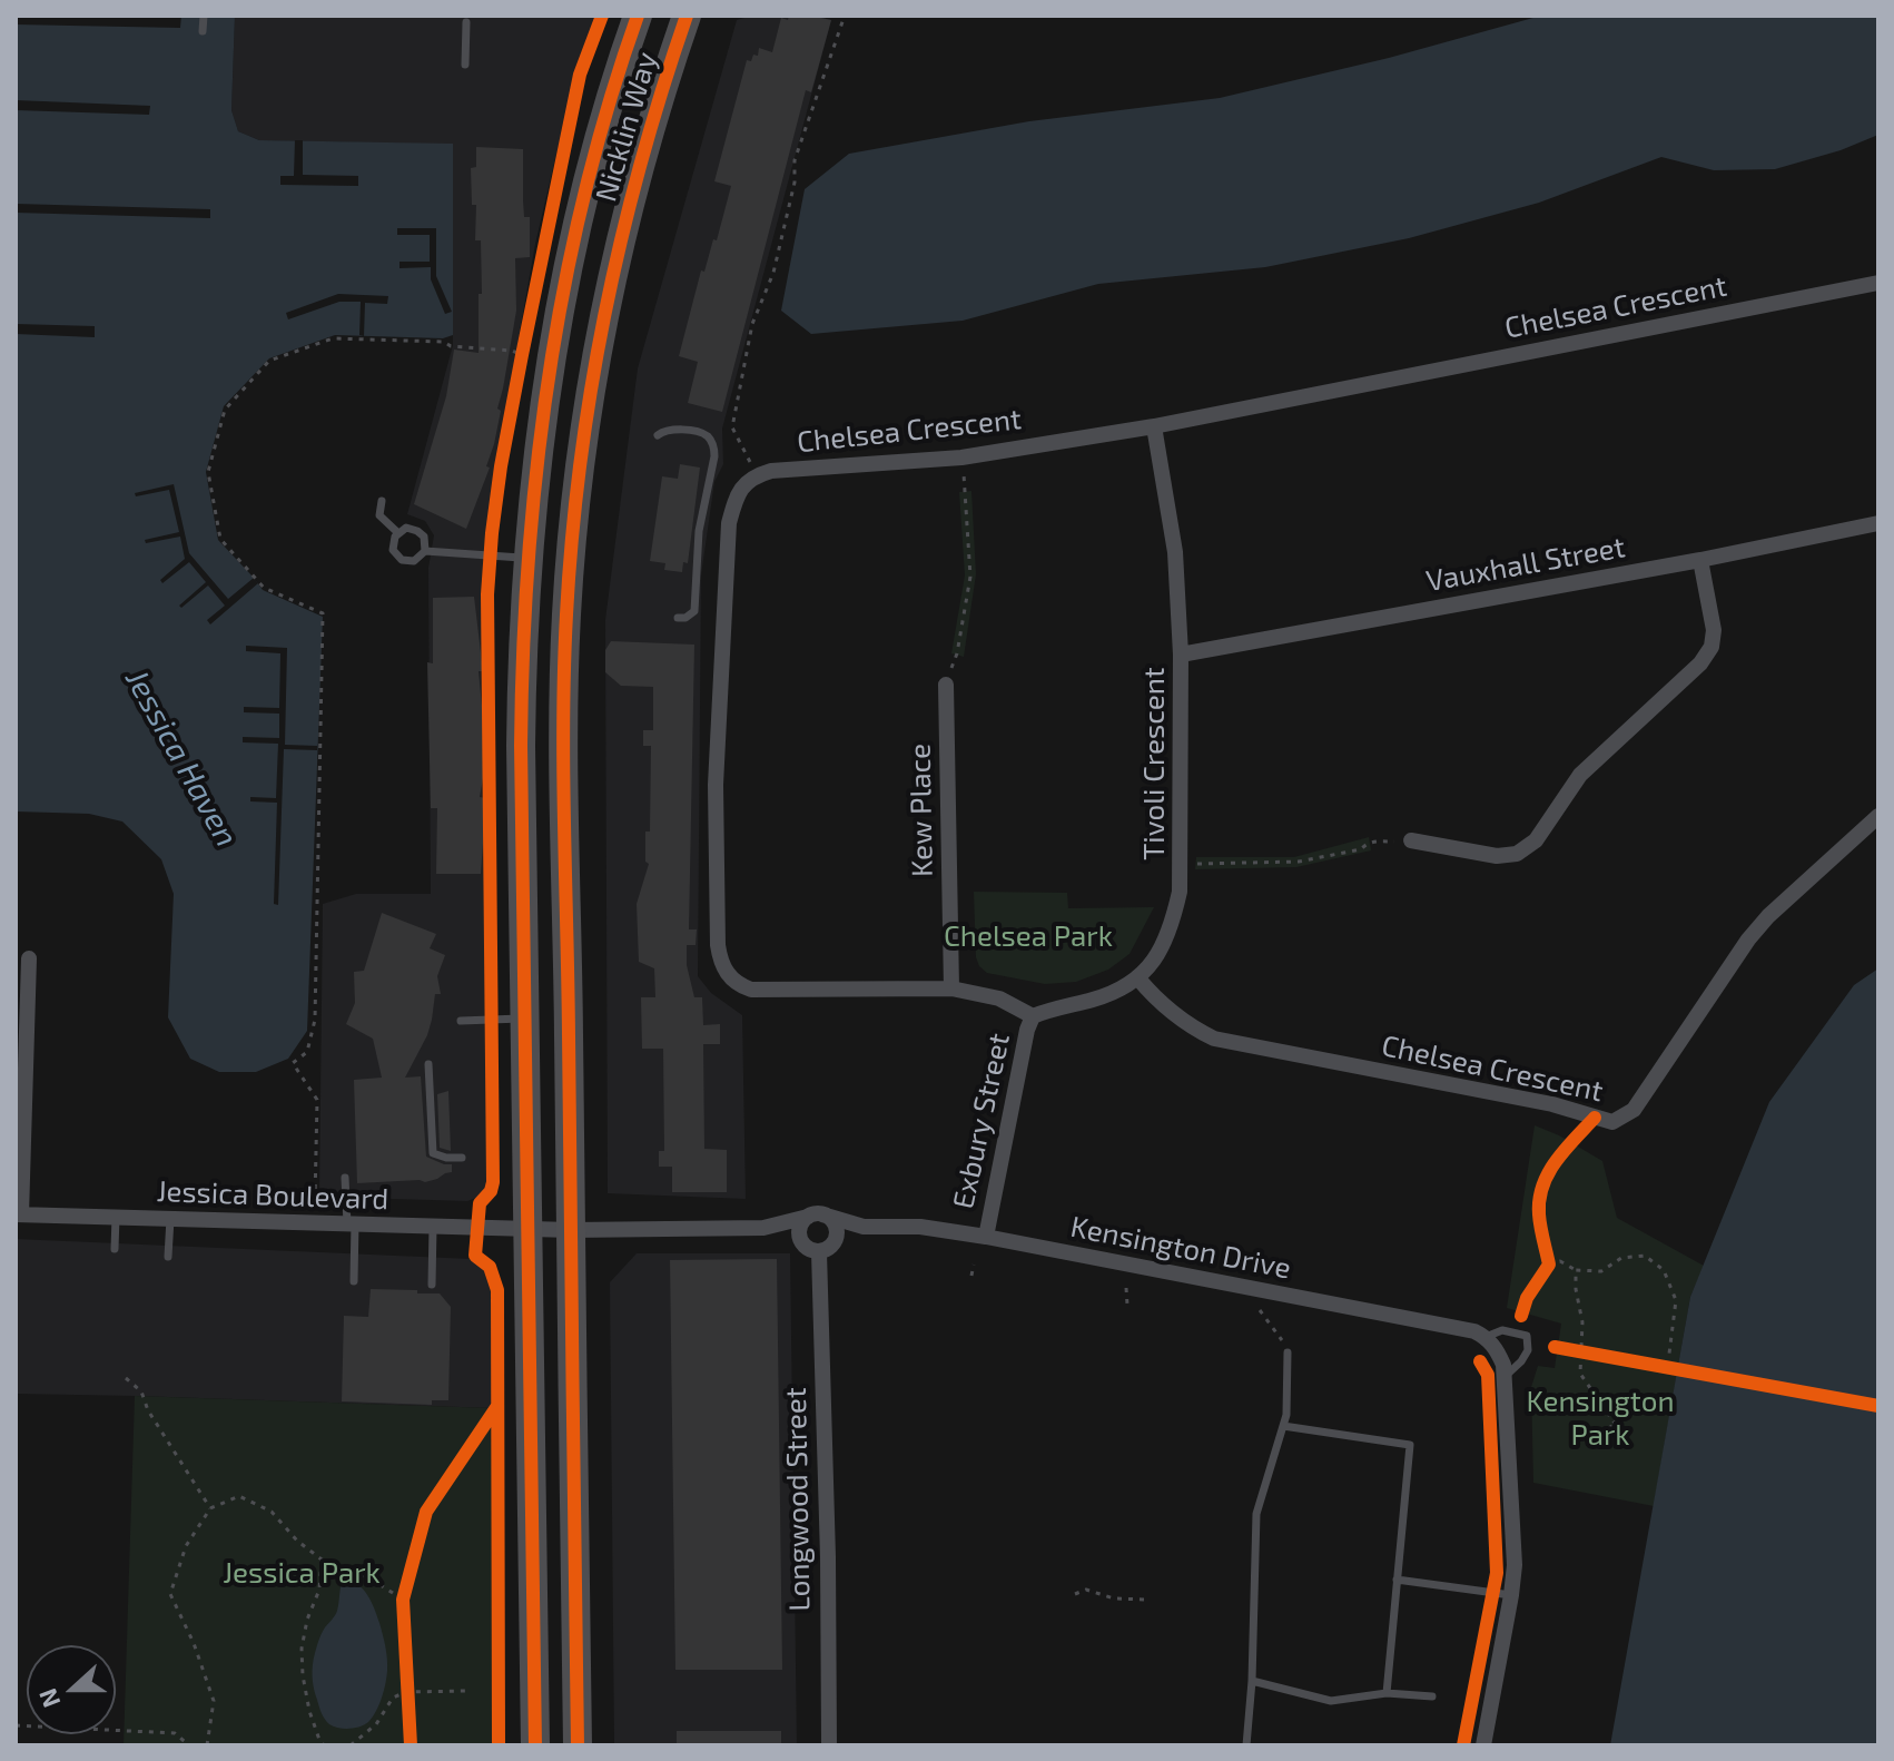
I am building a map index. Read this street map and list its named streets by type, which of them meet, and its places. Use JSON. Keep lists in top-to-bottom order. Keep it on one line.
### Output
{"streets":{"highway":["Nicklin Way"],"street":["Chelsea Crescent","Vauxhall Street","Tivoli Crescent","Kew Place","Exbury Street","Jessica Boulevard","Kensington Drive","Longwood Street"]},"crossings":[["Nicklin Way","Jessica Boulevard"],["Chelsea Crescent","Tivoli Crescent"],["Vauxhall Street","Tivoli Crescent"],["Tivoli Crescent","Exbury Street"],["Exbury Street","Kensington Drive"],["Kensington Drive","Longwood Street"]],"water":["Jessica Haven"],"parks":["Chelsea Park","Kensington Park","Jessica Park"],"north":"left"}
